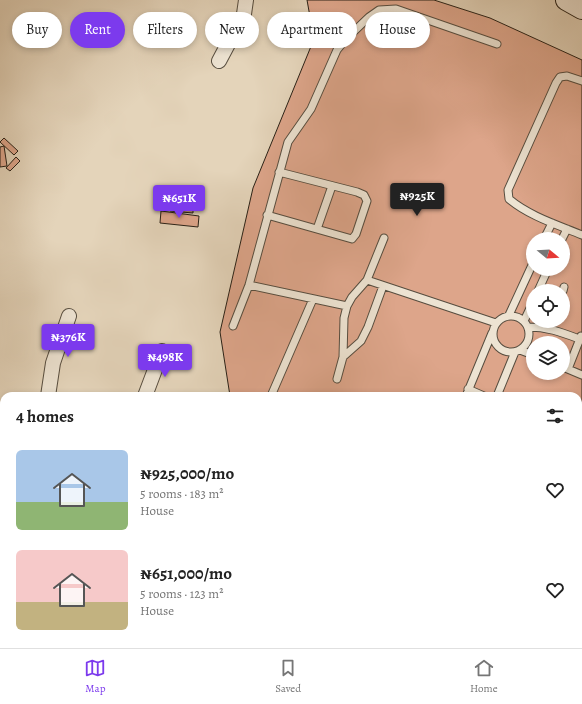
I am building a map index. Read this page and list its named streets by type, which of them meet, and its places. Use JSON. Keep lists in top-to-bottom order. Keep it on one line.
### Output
{"north":"right","page":{"chip":["Buy","Rent","Filters","New","Apartment","House"],"price":["₦925K","₦651K","₦376K","₦498K"],"heading":"4 homes","list":[{"name":"₦925,000/mo","note":"5 rooms · 183 m² · House"},{"name":"₦651,000/mo","note":"5 rooms · 123 m² · House"}],"tabs":["Map","Saved","Home"]}}
